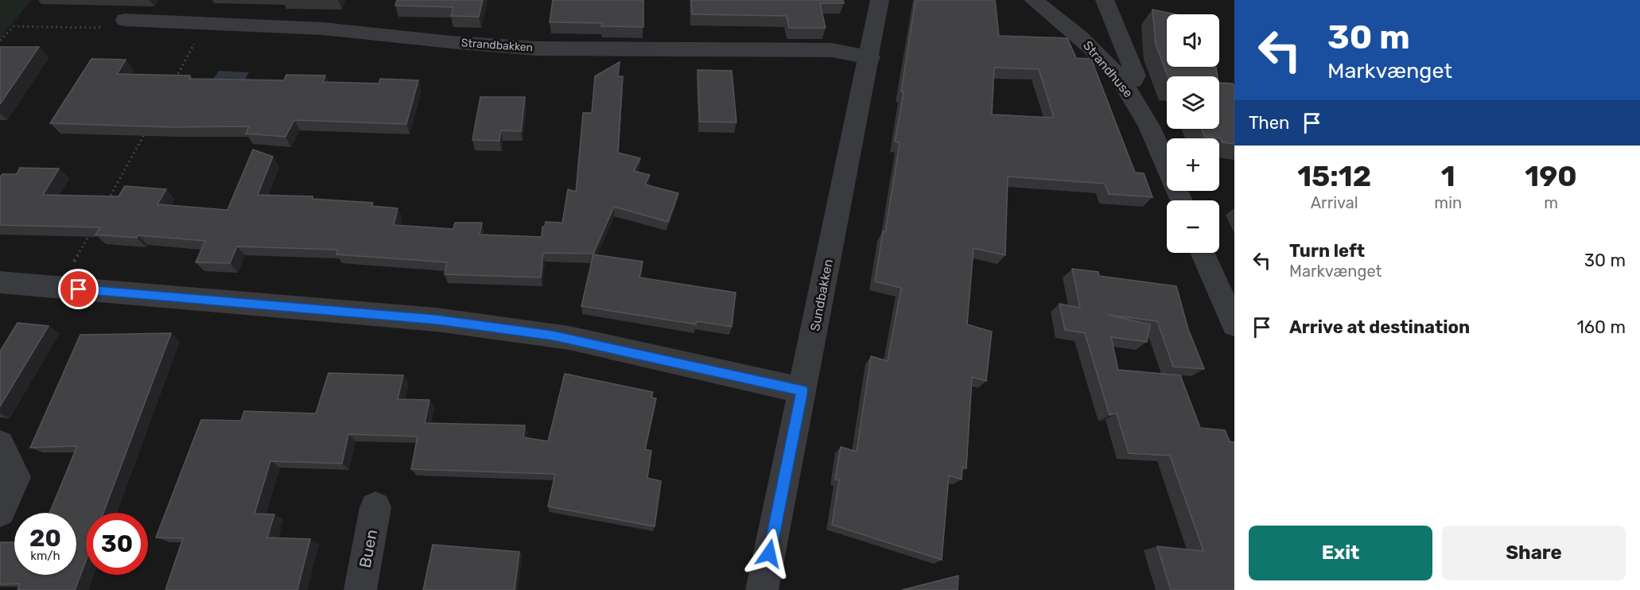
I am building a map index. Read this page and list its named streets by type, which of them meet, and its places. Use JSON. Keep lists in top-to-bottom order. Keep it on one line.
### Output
{"streets":{"street":["Strandbakken","Strandhuse","Sundbakken","Buen"]},"crossings":[["Strandbakken","Sundbakken"]],"page":{"turn":["30 m","Markvænget"],"map_buttons":["+","−"],"then":"Then","eta":["15:12","Arrival","1","min","190","m"],"list":[{"name":"Turn left","note":"Markvænget","value":"30 m"},{"name":"Arrive at destination","value":"160 m"}],"speed":"20 km/h","limit":"30","buttons":["Exit","Share"]}}
